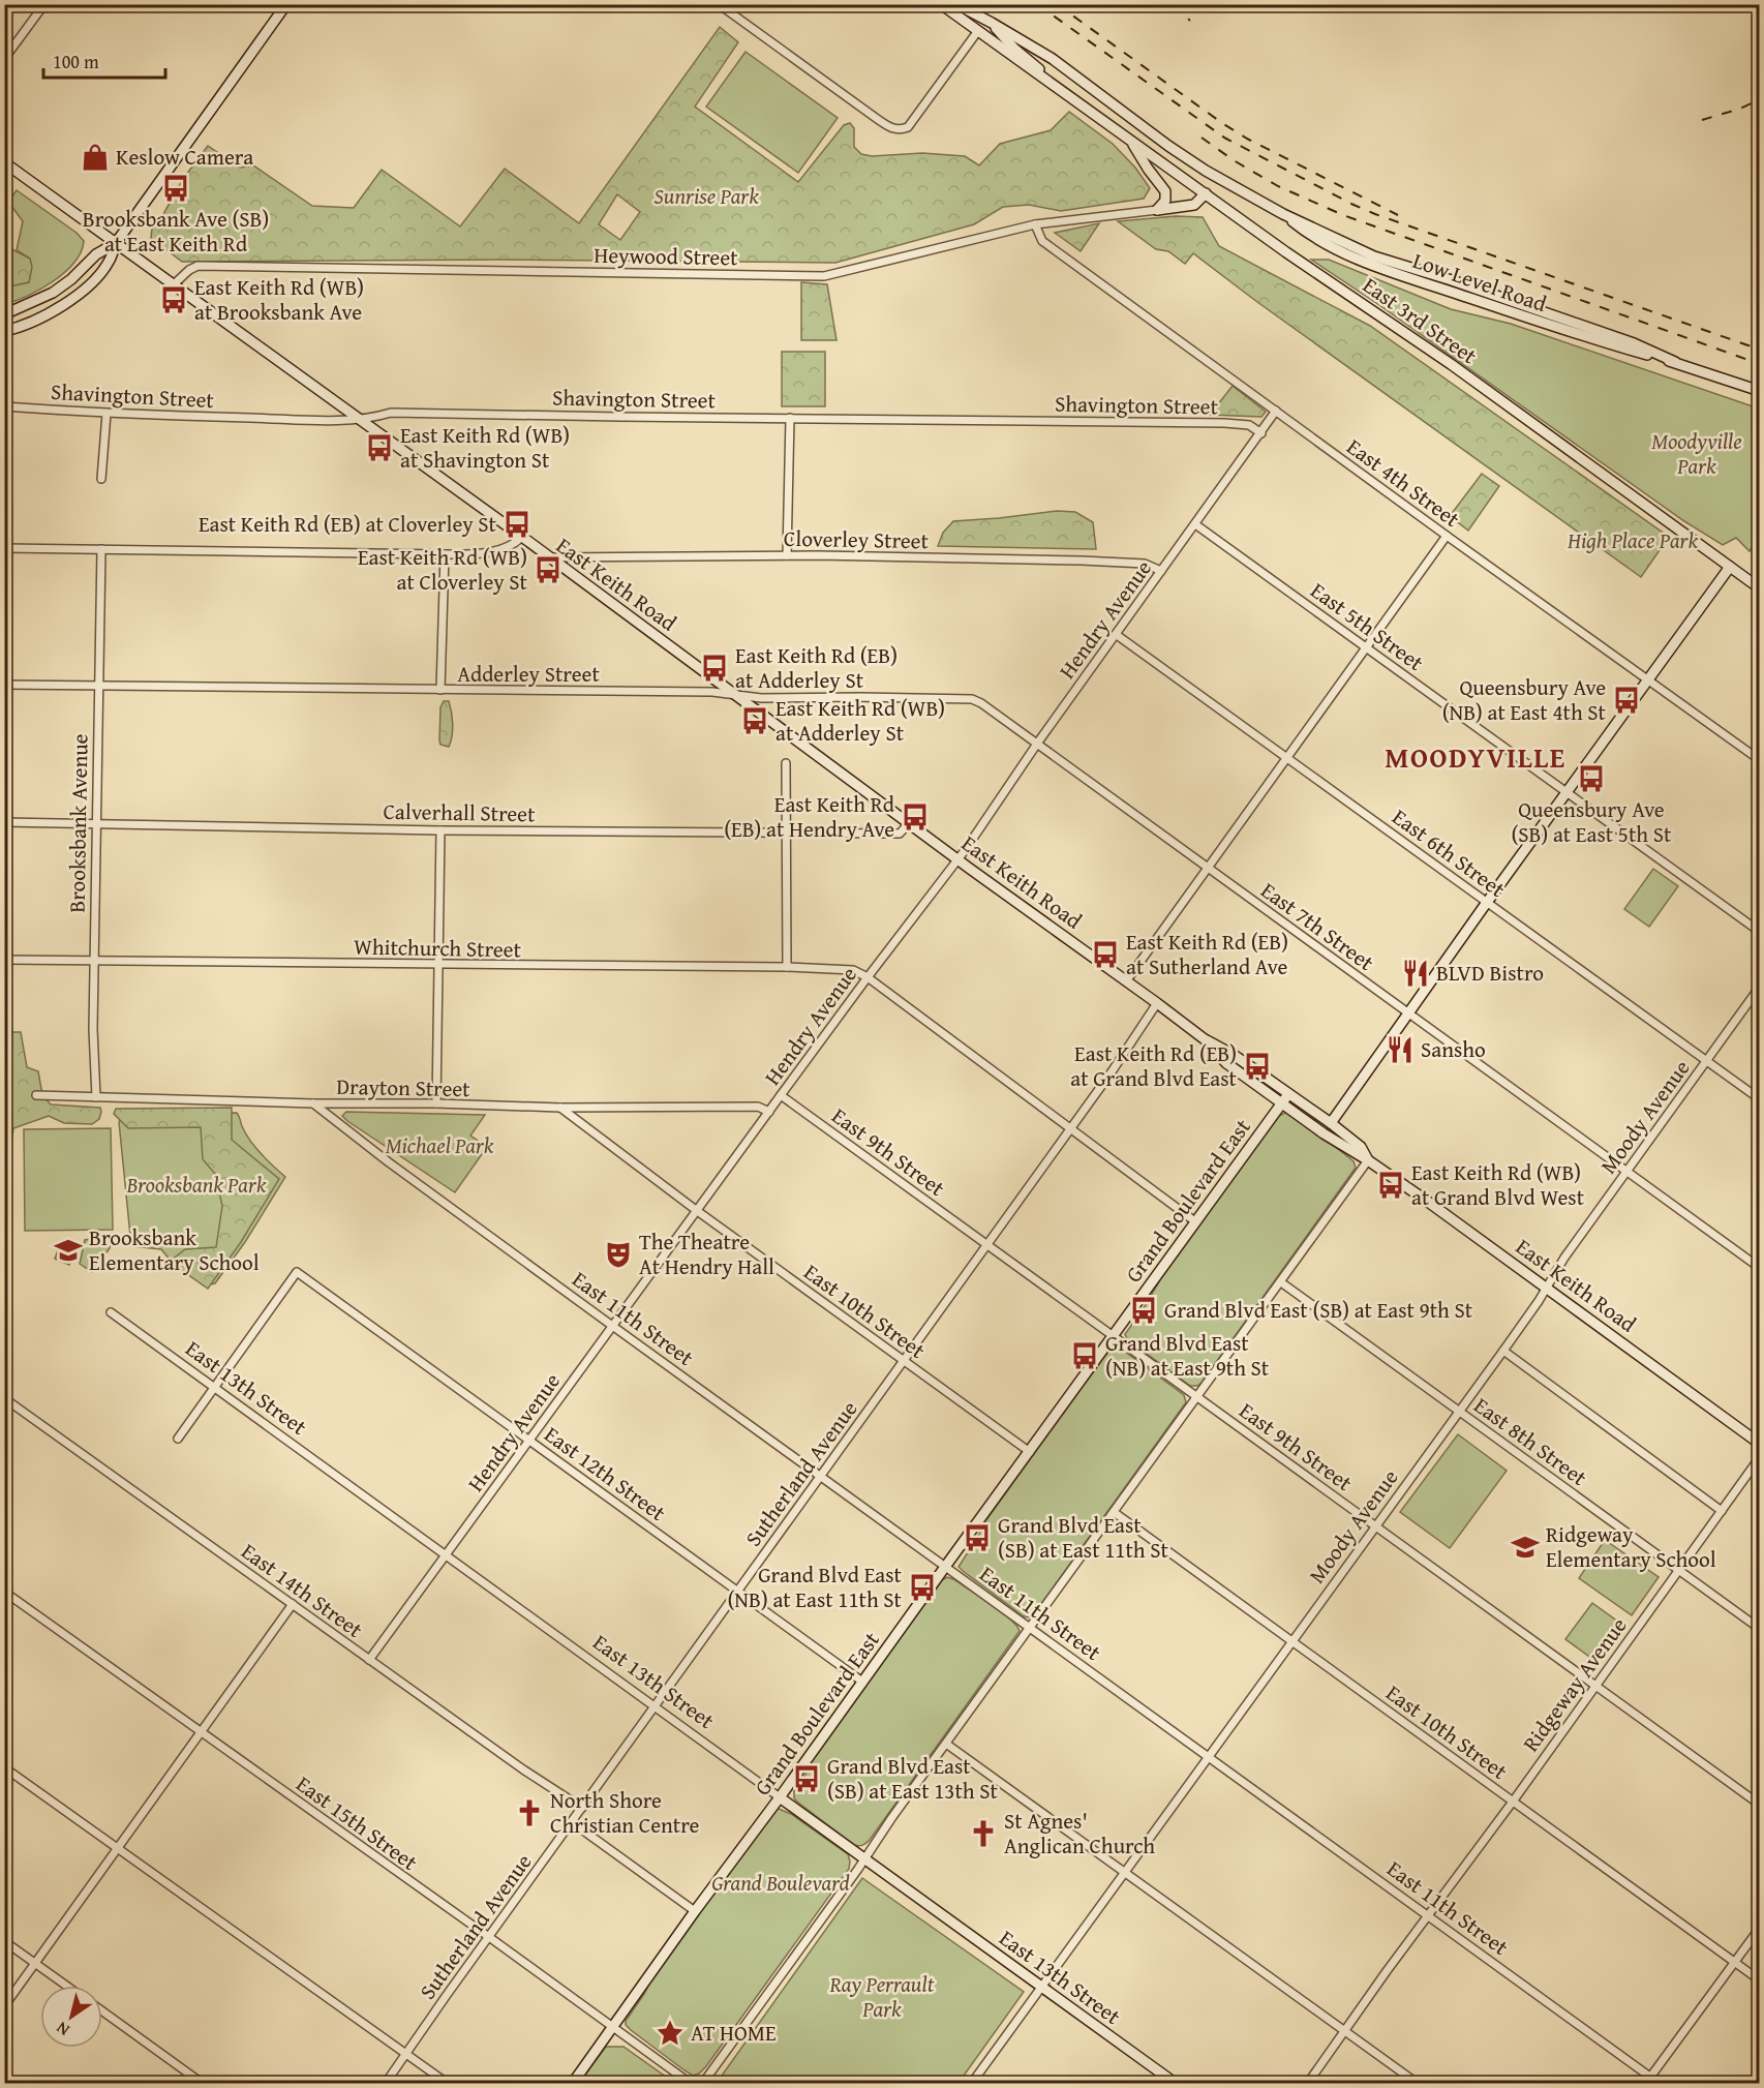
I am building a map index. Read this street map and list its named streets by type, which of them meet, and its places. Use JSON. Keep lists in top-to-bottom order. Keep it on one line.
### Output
{"streets":{"main road":["Low Level Road","East 3rd Street","East Keith Road","Grand Boulevard East","East 13th Street"],"street":["Heywood Street","Shavington Street","East 4th Street","Cloverley Street","Hendry Avenue","East 5th Street","Adderley Street","Calverhall Street","Brooksbank Avenue","East 6th Street","East 7th Street","Whitchurch Street","Drayton Street","Moody Avenue","East 9th Street","East 10th Street","East 11th Street","East 8th Street","East 12th Street","Sutherland Avenue","East 14th Street","Ridgeway Avenue","East 15th Street"]},"crossings":[["Heywood Street","East 4th Street"],["Heywood Street","East Keith Road"],["Low Level Road","East 3rd Street"],["Shavington Street","East Keith Road"],["Shavington Street","Hendry Avenue"],["East 4th Street","Hendry Avenue"],["Cloverley Street","East Keith Road"],["Cloverley Street","Hendry Avenue"],["East Keith Road","Hendry Avenue"],["East Keith Road","Adderley Street"],["East Keith Road","Calverhall Street"],["East Keith Road","Moody Avenue"],["East Keith Road","Grand Boulevard East"],["East Keith Road","Sutherland Avenue"],["Hendry Avenue","East 5th Street"],["Hendry Avenue","Adderley Street"],["Hendry Avenue","East 6th Street"],["Hendry Avenue","East 7th Street"],["Hendry Avenue","Whitchurch Street"],["Hendry Avenue","Drayton Street"],["Hendry Avenue","East 9th Street"],["Hendry Avenue","East 10th Street"],["Hendry Avenue","East 11th Street"],["Hendry Avenue","East 13th Street"],["Hendry Avenue","East 12th Street"],["Hendry Avenue","East 14th Street"],["Adderley Street","Brooksbank Avenue"],["Adderley Street","East 7th Street"],["Calverhall Street","Brooksbank Avenue"],["Brooksbank Avenue","Whitchurch Street"],["Brooksbank Avenue","Drayton Street"],["East 6th Street","Moody Avenue"],["East 7th Street","Moody Avenue"],["Drayton Street","East 10th Street"],["Drayton Street","East 11th Street"],["Moody Avenue","East 9th Street"],["Moody Avenue","East 10th Street"],["Moody Avenue","East 11th Street"],["Moody Avenue","East 13th Street"],["Moody Avenue","East 8th Street"],["East 9th Street","Grand Boulevard East"],["East 9th Street","Sutherland Avenue"],["East 9th Street","Ridgeway Avenue"],["Grand Boulevard East","East 10th Street"],["Grand Boulevard East","East 11th Street"],["Grand Boulevard East","East 13th Street"],["Grand Boulevard East","East 12th Street"],["Grand Boulevard East","East 15th Street"],["East 10th Street","Sutherland Avenue"],["East 10th Street","Ridgeway Avenue"],["East 11th Street","Sutherland Avenue"],["East 11th Street","Ridgeway Avenue"],["East 13th Street","East 12th Street"],["East 13th Street","Sutherland Avenue"],["East 8th Street","Ridgeway Avenue"],["East 12th Street","Sutherland Avenue"],["Sutherland Avenue","East 14th Street"],["Sutherland Avenue","East 15th Street"]],"districts":["MOODYVILLE"],"parks":["Sunrise Park","Moodyville Park","High Place Park","Michael Park","Brooksbank Park","Grand Boulevard","Ray Perrault Park"],"places":{"shop":["Keslow Camera"],"bus stop":["Brooksbank Ave (SB) at East Keith Rd","East Keith Rd (WB) at Brooksbank Ave","East Keith Rd (WB) at Shavington St","East Keith Rd (EB) at Cloverley St","East Keith Rd (WB) at Cloverley St","East Keith Rd (EB) at Adderley St","Queensbury Ave (NB) at East 4th St","East Keith Rd (WB) at Adderley St","Queensbury Ave (SB) at East 5th St","East Keith Rd (EB) at Hendry Ave","East Keith Rd (EB) at Sutherland Ave","East Keith Rd (EB) at Grand Blvd East","East Keith Rd (WB) at Grand Blvd West","Grand Blvd East (SB) at East 9th St","Grand Blvd East (NB) at East 9th St","Grand Blvd East (SB) at East 11th St","Grand Blvd East (NB) at East 11th St","Grand Blvd East (SB) at East 13th St"],"restaurant":["BLVD Bistro","Sansho"],"school or university":["Brooksbank Elementary School","Ridgeway Elementary School"],"theatre":["The Theatre At Hendry Hall"],"church":["North Shore Christian Centre","St Agnes' Anglican Church"],"place":["AT HOME"]},"scale_bar":"100 m","north":"bottom left"}
